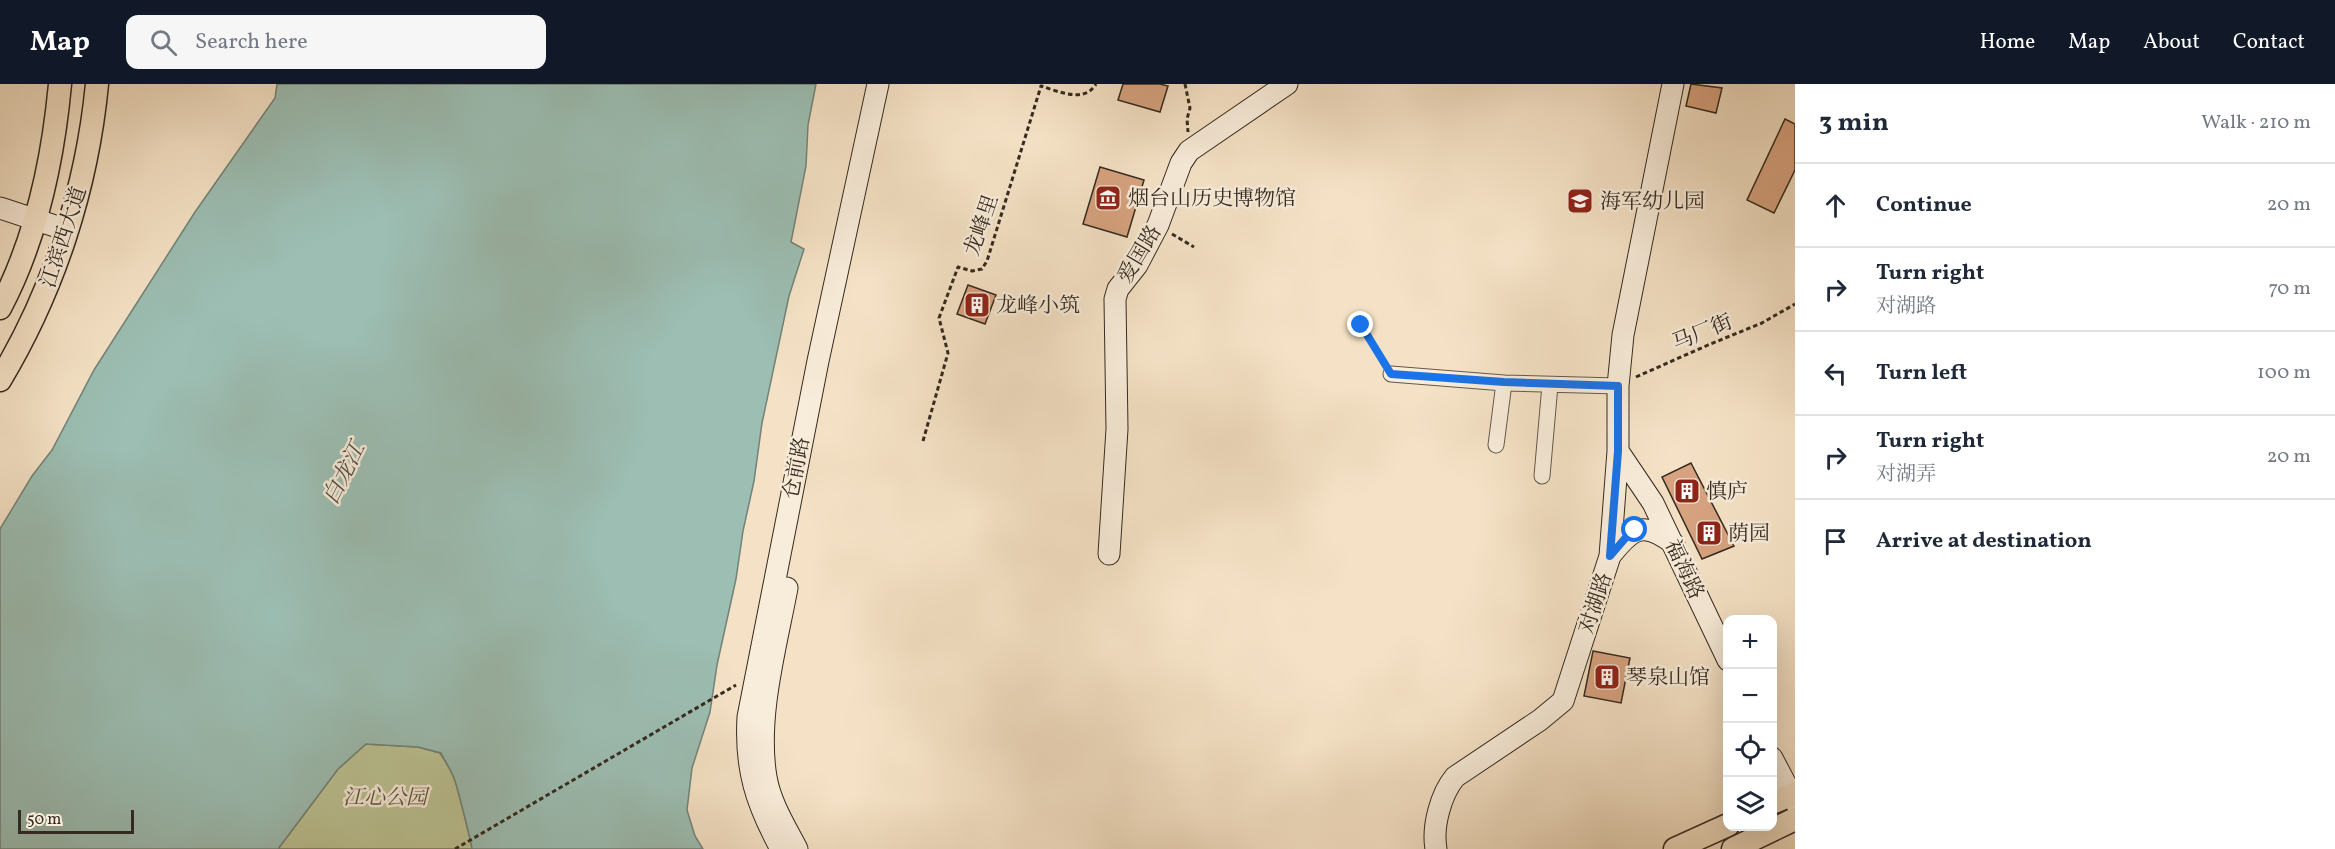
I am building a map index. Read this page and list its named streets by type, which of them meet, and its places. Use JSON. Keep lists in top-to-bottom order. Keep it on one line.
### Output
{"streets":{"main road":["江滨西大道"],"street":["爱国路","仓前路","福海路","对湖路"],"path":["龙峰里","马厂街"]},"crossings":[["马厂街","对湖路"],["福海路","对湖路"]],"water":["白龙江"],"parks":["江心公园"],"places":{"museum":["烟台山历史博物馆"],"school or university":["海军幼儿园"],"building":["龙峰小筑","慎庐","荫园","琴泉山馆"]},"scale_bar":"50 m","page":{"header":"Map","search":"Search here","nav":["Home","Map","About","Contact"],"heading":["3 min","Walk · 210 m"],"list":[["Continue","20 m"],["Turn right","对湖路","70 m"],["Turn left","100 m"],["Turn right","对湖弄","20 m"],"Arrive at destination"],"map_buttons":["+","−"],"scale":"50 m"}}
